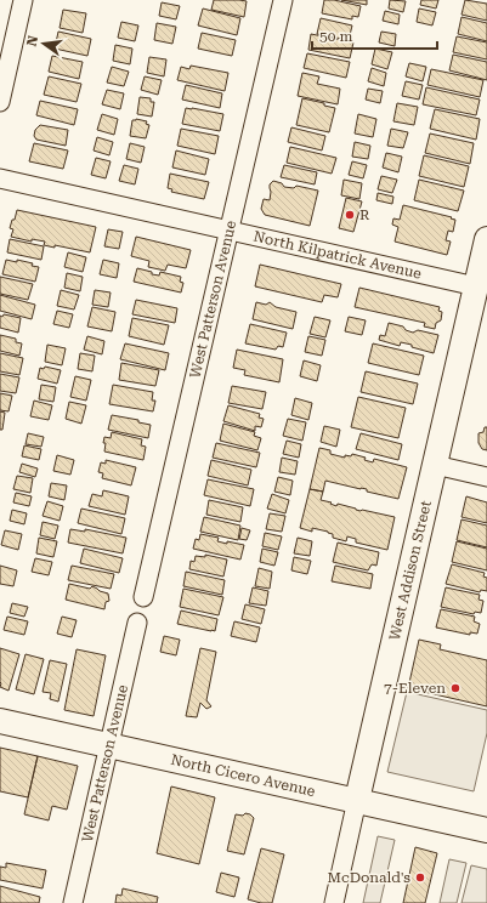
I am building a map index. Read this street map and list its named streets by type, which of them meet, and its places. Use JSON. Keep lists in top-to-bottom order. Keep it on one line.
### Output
{"streets":{"main road":["West Addison Street","North Cicero Avenue"],"street":["North Kilpatrick Avenue","West Patterson Avenue"]},"crossings":[["North Kilpatrick Avenue","West Patterson Avenue"],["North Kilpatrick Avenue","West Addison Street"],["West Patterson Avenue","North Cicero Avenue"],["West Addison Street","North Cicero Avenue"]],"places":["R","7-Eleven","McDonald's"],"scale_bar":"50 m","north":"left"}
